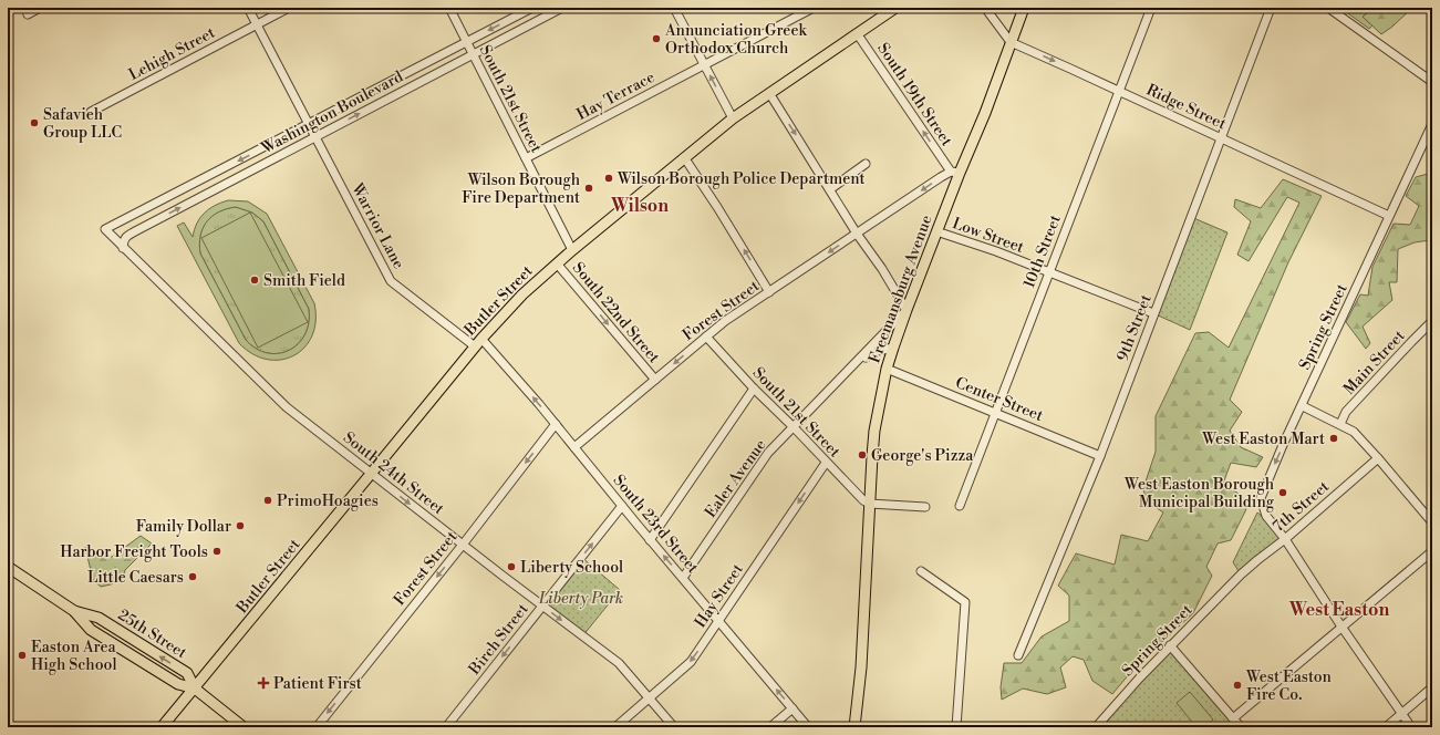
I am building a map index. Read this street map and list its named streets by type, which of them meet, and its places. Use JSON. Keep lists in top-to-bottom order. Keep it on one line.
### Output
{"streets":{"main road":["Freemansburg Avenue","Butler Street","25th Street"],"street":["Lehigh Street","South 19th Street","Hay Terrace","South 21st Street","Ridge Street","Washington Boulevard","Warrior Lane","Low Street","10th Street","Forest Street","South 22nd Street","Spring Street","9th Street","Main Street","Center Street","South 24th Street","Ealer Avenue","7th Street","South 23rd Street","Hay Street","Birch Street"]},"crossings":[["South 19th Street","Freemansburg Avenue"],["South 19th Street","Butler Street"],["South 19th Street","Forest Street"],["Hay Terrace","South 21st Street"],["South 21st Street","Washington Boulevard"],["South 21st Street","Freemansburg Avenue"],["South 21st Street","Butler Street"],["South 21st Street","Forest Street"],["South 21st Street","Ealer Avenue"],["South 21st Street","Hay Street"],["Ridge Street","10th Street"],["Ridge Street","Freemansburg Avenue"],["Ridge Street","Spring Street"],["Ridge Street","9th Street"],["Washington Boulevard","Warrior Lane"],["Washington Boulevard","South 24th Street"],["Warrior Lane","Butler Street"],["Low Street","10th Street"],["Low Street","Freemansburg Avenue"],["Low Street","9th Street"],["10th Street","Center Street"],["Freemansburg Avenue","Forest Street"],["Freemansburg Avenue","Center Street"],["Freemansburg Avenue","Ealer Avenue"],["Butler Street","South 22nd Street"],["Butler Street","South 24th Street"],["Butler Street","South 23rd Street"],["Butler Street","25th Street"],["Forest Street","South 22nd Street"],["Forest Street","South 24th Street"],["Forest Street","South 23rd Street"],["Spring Street","7th Street"],["9th Street","Center Street"],["South 24th Street","Hay Street"],["South 24th Street","Birch Street"],["Ealer Avenue","South 23rd Street"],["South 23rd Street","Hay Street"],["South 23rd Street","Birch Street"]],"one_way":["South 19th Street","Forest Street","South 22nd Street","South 23rd Street","Hay Street"],"districts":["Wilson","West Easton"],"parks":["Liberty Park"],"places":{"other":["Annunciation Greek Orthodox Church","Safavieh Group LLC","Wilson Borough Police Department","Wilson Borough Fire Department","Smith Field","West Easton Mart","George's Pizza","West Easton Borough Municipal Building","PrimoHoagies","Family Dollar","Harbor Freight Tools","Liberty School","Little Caesars","Easton Area High School","West Easton Fire Co."],"health":["Patient First"]}}
